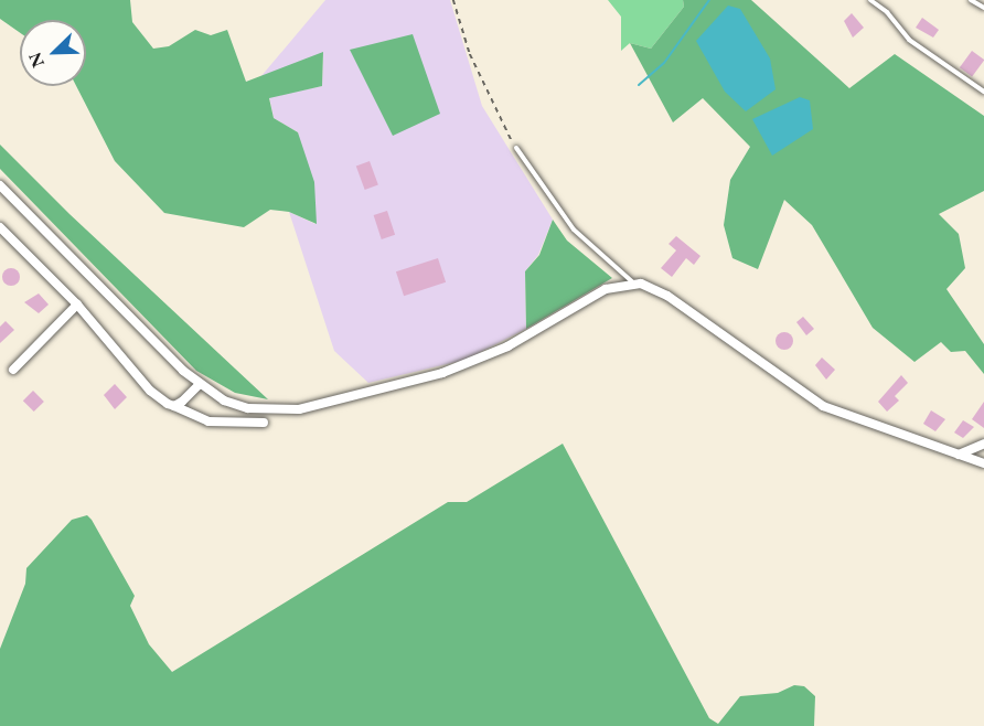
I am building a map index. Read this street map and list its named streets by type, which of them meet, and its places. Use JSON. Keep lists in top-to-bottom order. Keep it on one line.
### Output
{"north":"bottom left"}
